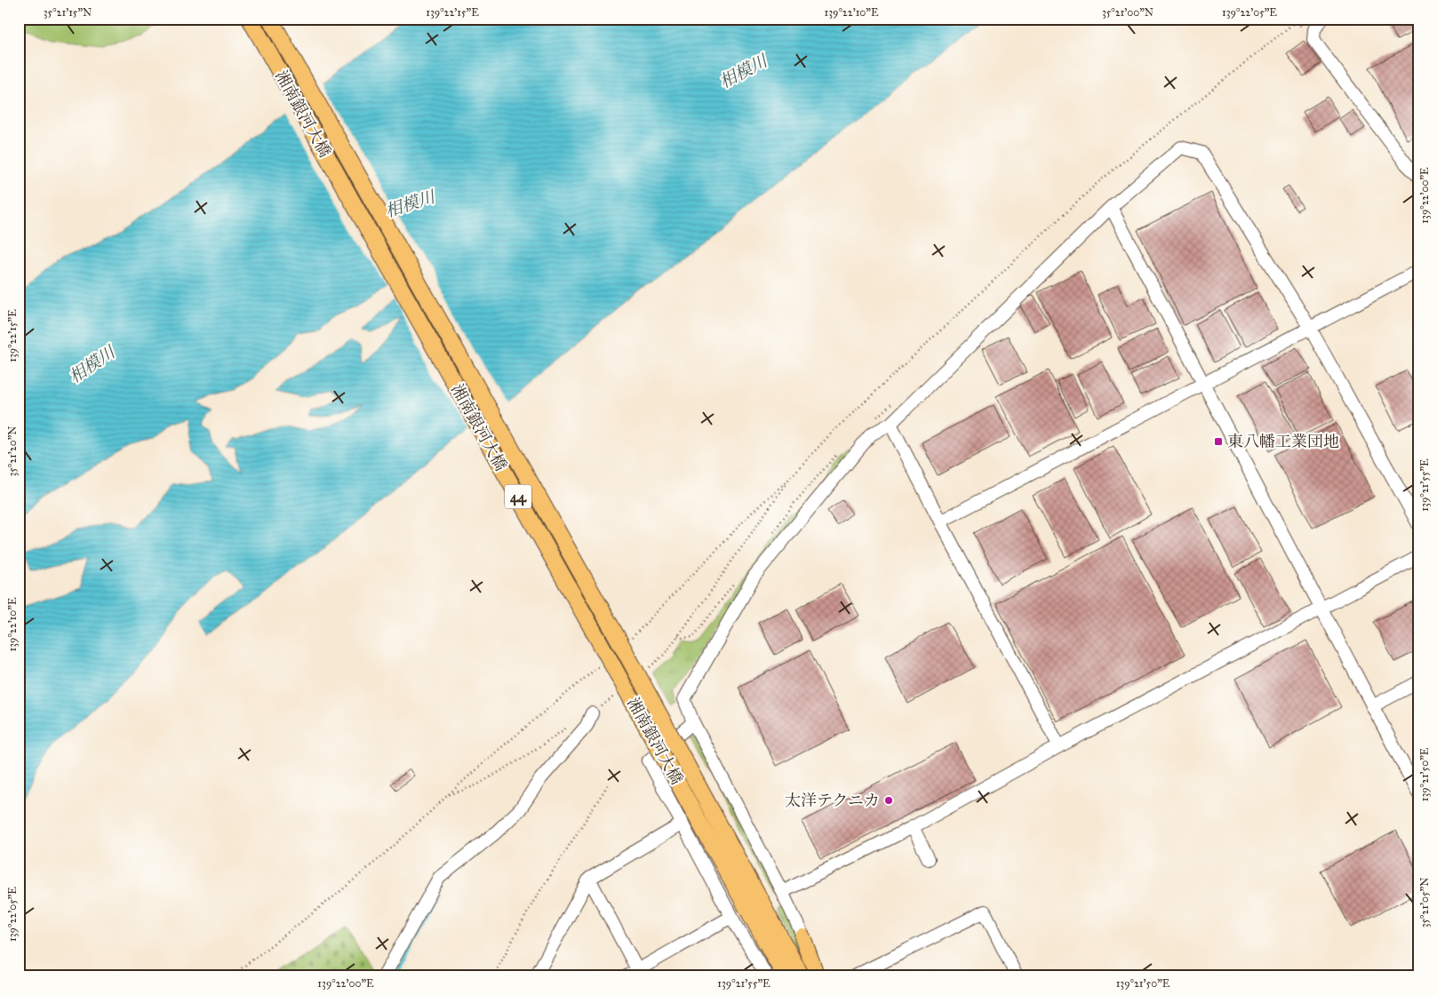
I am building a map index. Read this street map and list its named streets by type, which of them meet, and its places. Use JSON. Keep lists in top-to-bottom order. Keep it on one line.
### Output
{"streets":{"main road":["湘南銀河大橋","44"]},"water":["相模川"],"places":{"transit":["東八幡工業団地"],"other":["太洋テクニカ"]},"coordinates":["35°21'15\"N","139°22'15\"E","139°22'10\"E","35°21'00\"N","139°22'05\"E","139°22'00\"E","35°21'20\"N","139°21'55\"E","139°21'50\"E","35°21'05\"N"]}
